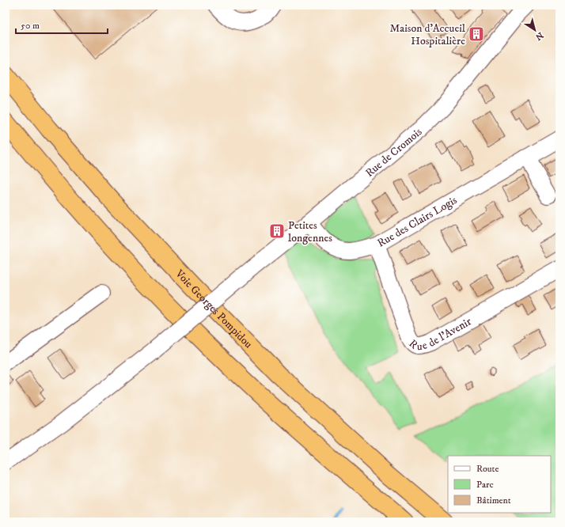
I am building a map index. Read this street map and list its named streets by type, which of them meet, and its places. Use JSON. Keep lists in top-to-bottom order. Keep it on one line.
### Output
{"streets":{"highway":["Voie Georges Pompidou"],"street":["Rue de Cromois","Rue des Clairs Logis","Rue de l'Avenir"]},"crossings":[["Rue de Cromois","Rue des Clairs Logis"],["Rue des Clairs Logis","Rue de l'Avenir"]],"places":{"building":["Maison d'Accueil Hospitalière","Petites longennes"]},"legend":["Route","Parc","Bâtiment"],"scale_bar":"50 m","north":"bottom right"}
